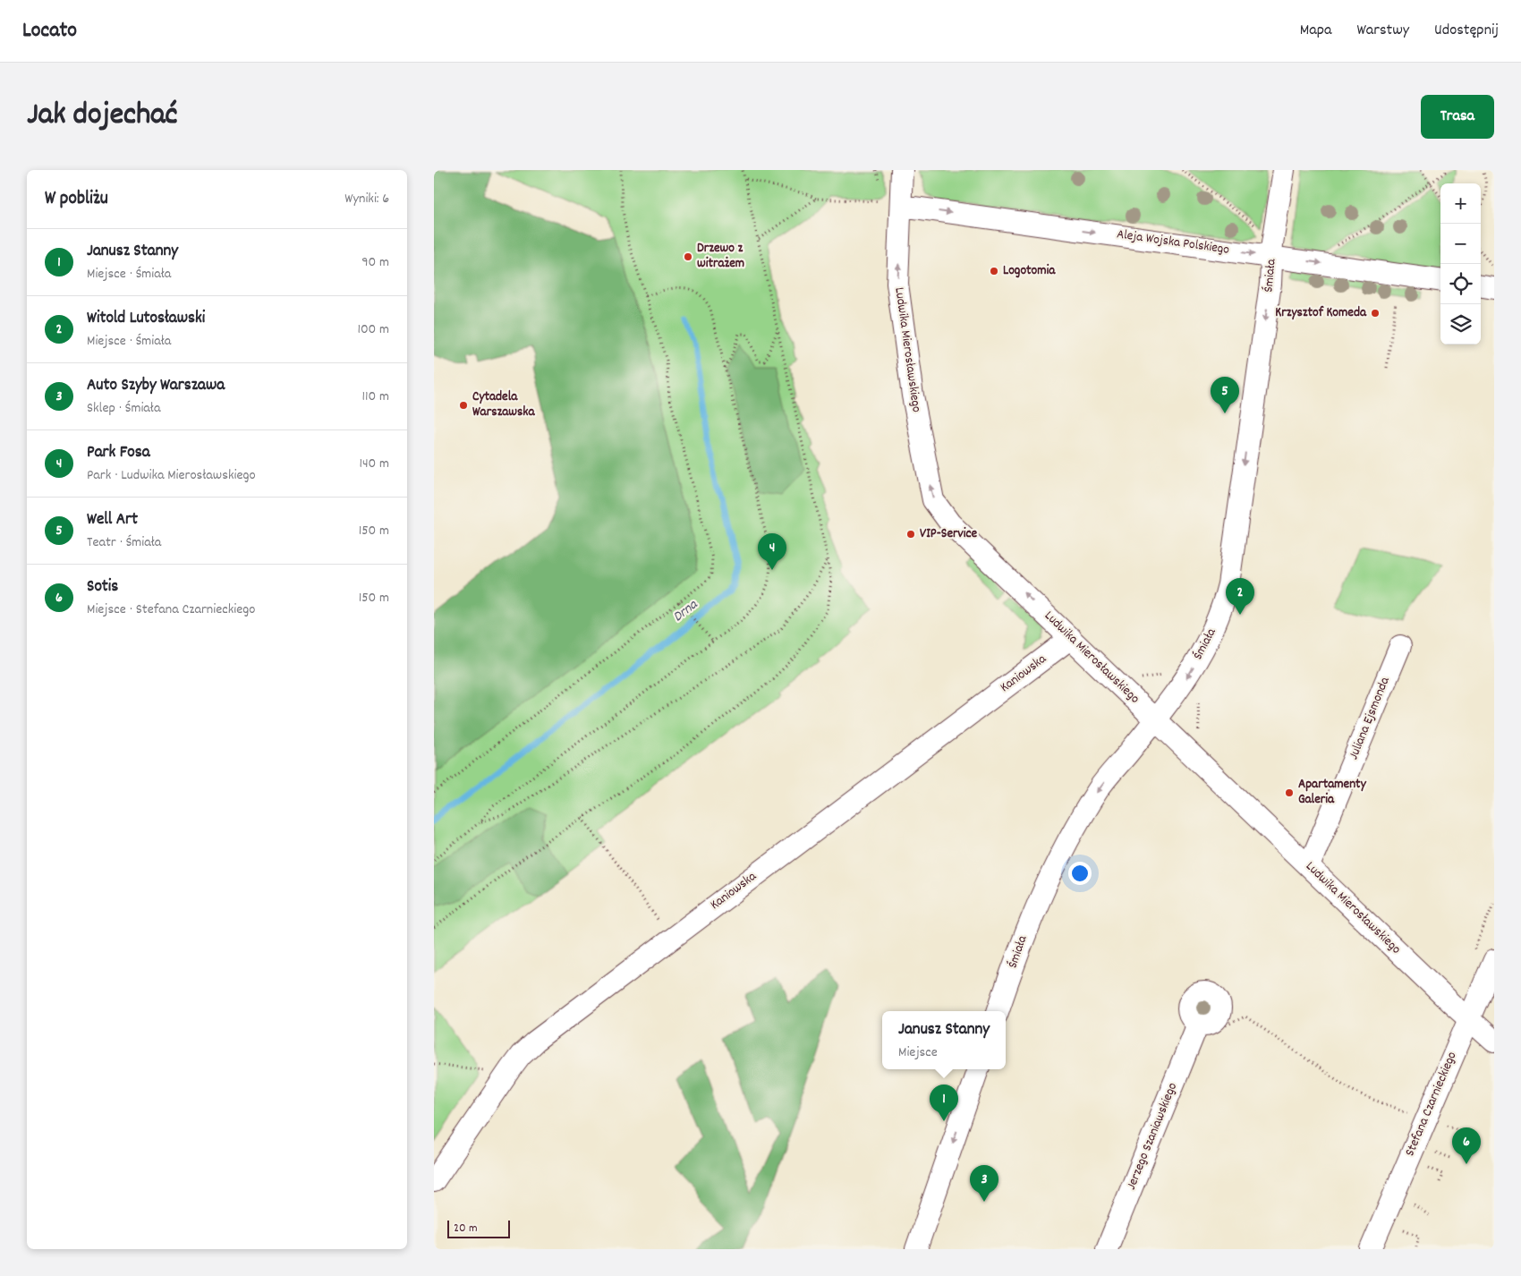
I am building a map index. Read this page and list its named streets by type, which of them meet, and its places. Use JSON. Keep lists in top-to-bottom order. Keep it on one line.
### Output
{"streets":{"street":["Aleja Wojska Polskiego","Śmiała","Ludwika Mierosławskiego","Kaniowska","Juliana Ejsmonda","Stefana Czarnieckiego","Jerzego Szaniawskiego"]},"crossings":[["Aleja Wojska Polskiego","Śmiała"],["Aleja Wojska Polskiego","Ludwika Mierosławskiego"],["Śmiała","Ludwika Mierosławskiego"],["Ludwika Mierosławskiego","Kaniowska"],["Ludwika Mierosławskiego","Juliana Ejsmonda"],["Ludwika Mierosławskiego","Stefana Czarnieckiego"]],"one_way":["Aleja Wojska Polskiego","Śmiała","Ludwika Mierosławskiego"],"water":["Drna"],"places":["Drzewo z witrażem","Logotomia","Krzysztof Komeda","Cytadela Warszawska","VIP-Service","Apartamenty Galeria"],"scale_bar":"20 m","page":{"header":"Locato","nav":["Mapa","Warstwy","Udostępnij"],"title":"Jak dojechać","buttons":"Trasa","heading":["W pobliżu","Wyniki: 6"],"map_buttons":["+","−"],"list":[{"mark":"1","name":"Janusz Stanny","note":"Miejsce · Śmiała","value":"90 m"},{"mark":"2","name":"Witold Lutosławski","note":"Miejsce · Śmiała","value":"100 m"},{"mark":"3","name":"Auto Szyby Warszawa","note":"Sklep · Śmiała","value":"110 m"},{"mark":"4","name":"Park Fosa","note":"Park · Ludwika Mierosławskiego","value":"140 m"},{"mark":"5","name":"Well Art","note":"Teatr · Śmiała","value":"150 m"},{"mark":"6","name":"Sotis","note":"Miejsce · Stefana Czarnieckiego","value":"150 m"}],"pins":["5","4","2","1","6","3"],"popup":["Janusz Stanny","Miejsce"],"scale":"20 m"}}
